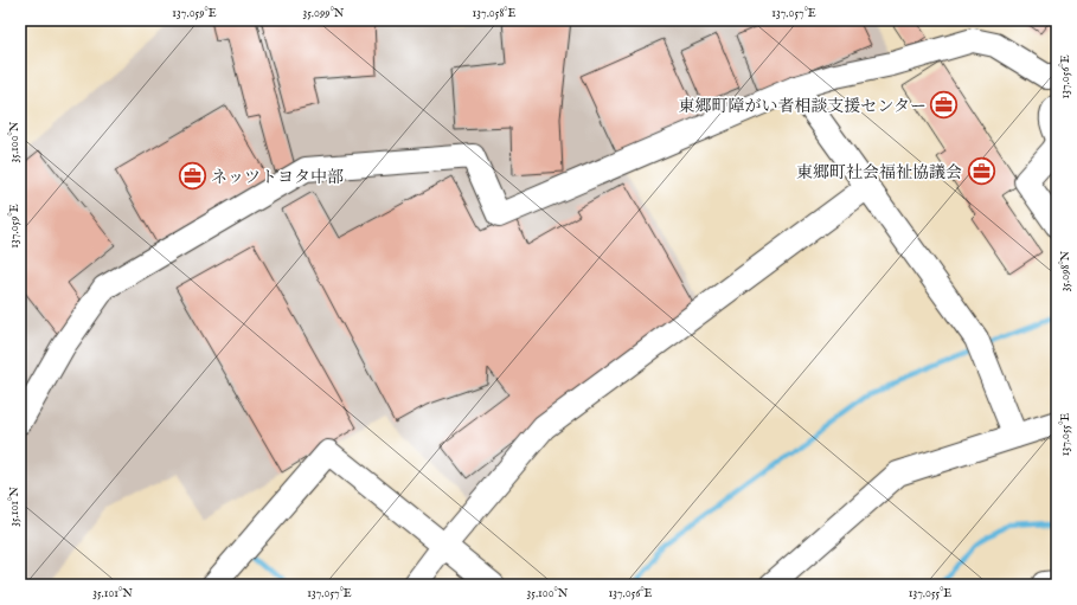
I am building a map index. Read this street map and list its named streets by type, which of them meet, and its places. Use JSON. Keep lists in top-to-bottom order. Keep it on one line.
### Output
{"places":{"office":["東郷町障がい者相談支援センター","東郷町社会福祉協議会","ネッツトヨタ中部"]},"coordinates":["137.059°E","35.099°N","137.058°E","137.057°E","137.056°E","35.100°N","35.098°N","137.055°E","35.101°N"]}
